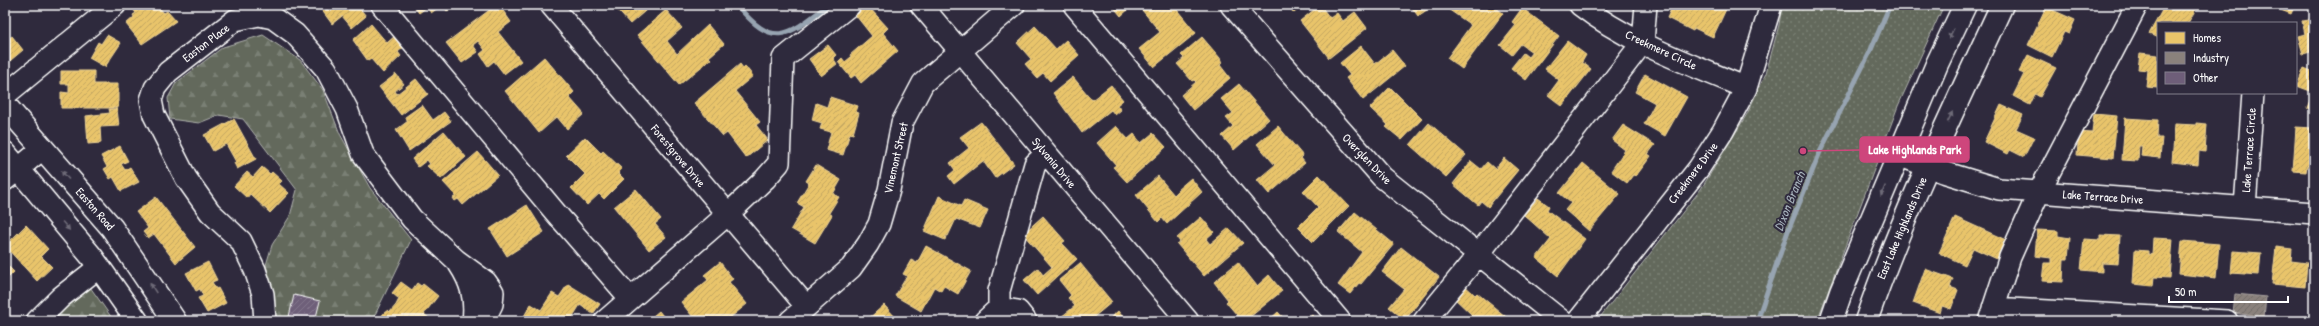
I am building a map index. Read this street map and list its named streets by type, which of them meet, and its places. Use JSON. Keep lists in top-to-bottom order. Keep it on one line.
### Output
{"streets":{"main road":["Easton Road","East Lake Highlands Drive"],"street":["Easton Place","Creekmere Circle","Lake Terrace Circle","Forestgrove Drive","Vinemont Street","Overglen Drive","Sylvania Drive","Creekmere Drive","Lake Terrace Drive"]},"crossings":[["Creekmere Circle","Creekmere Drive"],["Lake Terrace Circle","Lake Terrace Drive"],["Forestgrove Drive","Vinemont Street"],["Vinemont Street","Sylvania Drive"],["Lake Terrace Drive","East Lake Highlands Drive"]],"water":["Dixon Branch"],"places":["Lake Highlands Park"],"legend":["Homes","Industry","Other"],"scale_bar":"50 m"}
